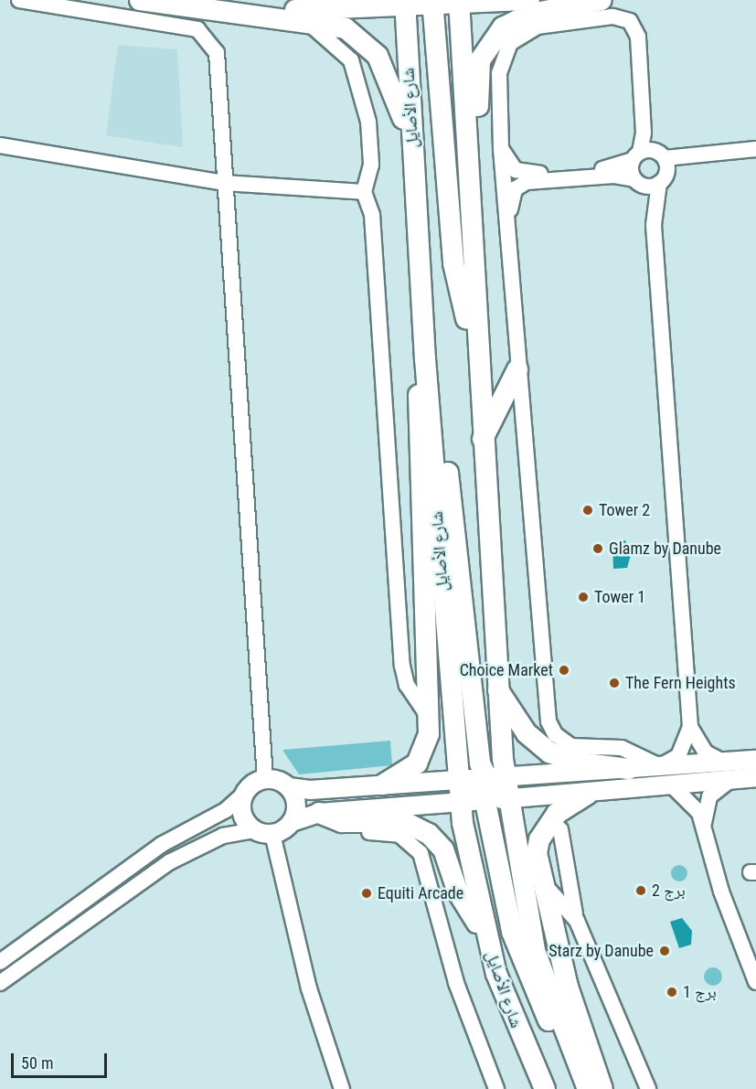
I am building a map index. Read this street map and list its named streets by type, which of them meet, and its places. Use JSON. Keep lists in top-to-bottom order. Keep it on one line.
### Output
{"streets":{"main road":["شارع الأصايل"]},"places":["Tower 2","Glamz by Danube","Tower 1","Choice Market","The Fern Heights","برج 2","Equiti Arcade","Starz by Danube","برج 1"],"scale_bar":"50 m"}
